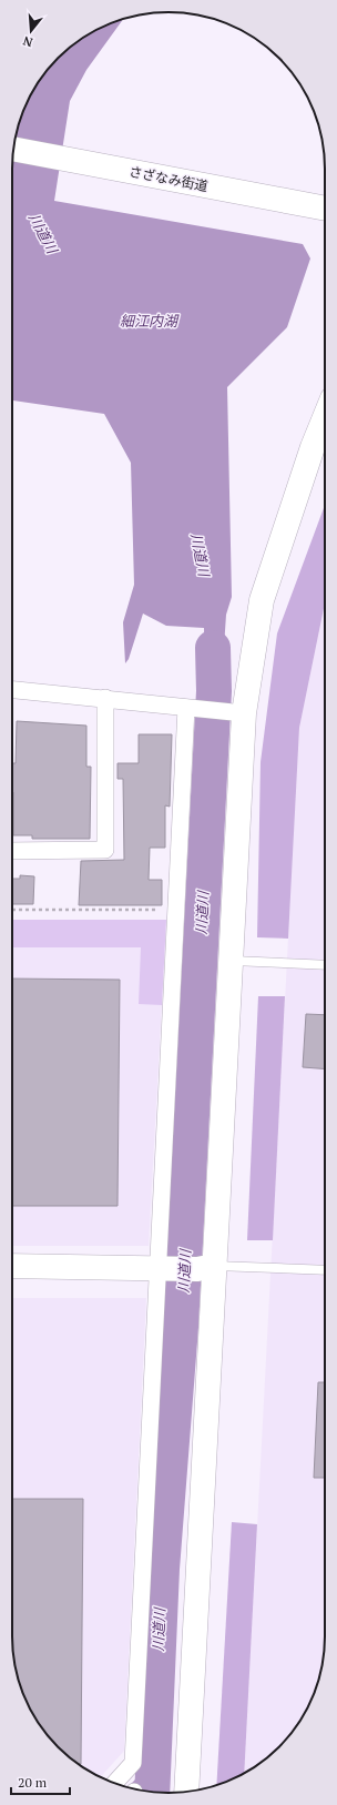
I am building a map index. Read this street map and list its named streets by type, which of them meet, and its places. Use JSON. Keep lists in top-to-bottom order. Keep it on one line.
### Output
{"streets":{"street":["さざなみ街道"]},"water":["川道川","細江内湖"],"scale_bar":"20 m","north":"bottom"}
